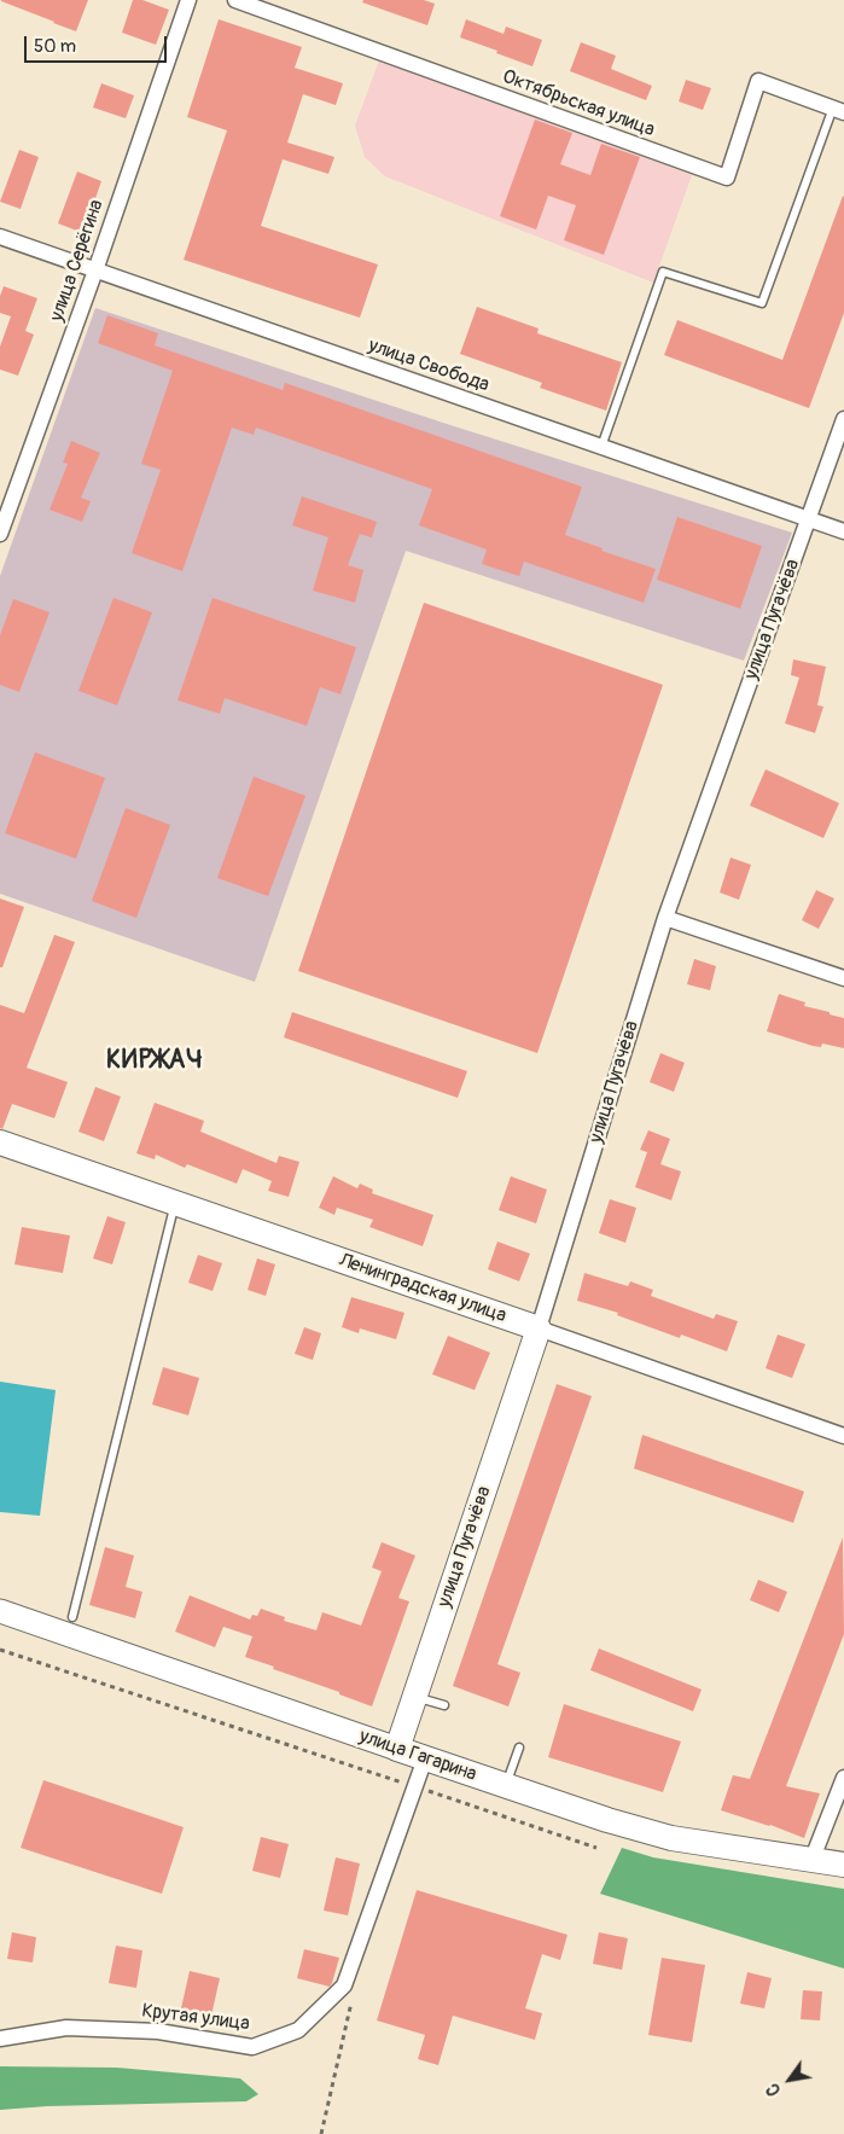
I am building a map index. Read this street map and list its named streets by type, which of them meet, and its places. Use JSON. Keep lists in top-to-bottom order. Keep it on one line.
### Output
{"streets":{"main road":["улица Пугачёва","Ленинградская улица","улица Гагарина"],"street":["Октябрьская улица","улица Серёгина","улица Свобода","Крутая улица"]},"crossings":[["улица Серёгина","улица Свобода"],["улица Свобода","улица Пугачёва"],["улица Пугачёва","Ленинградская улица"],["улица Пугачёва","улица Гагарина"],["улица Гагарина","Крутая улица"]],"districts":["КИРЖАЧ"],"scale_bar":"50 m","north":"bottom left"}
